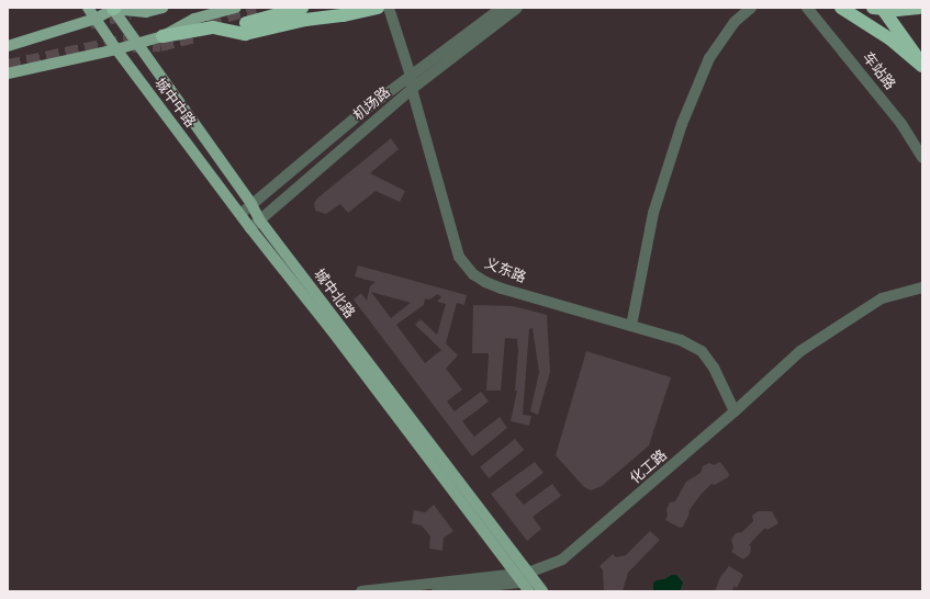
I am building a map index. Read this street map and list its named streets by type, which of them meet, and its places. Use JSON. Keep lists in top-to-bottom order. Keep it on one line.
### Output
{"streets":{"main road":["城中中路","城中北路"],"street":["车站路","机场路","义东路","化工路"]},"crossings":[["城中中路","机场路"],["城中中路","城中北路"],["机场路","义东路"],["机场路","城中北路"],["义东路","化工路"],["城中北路","化工路"]]}
